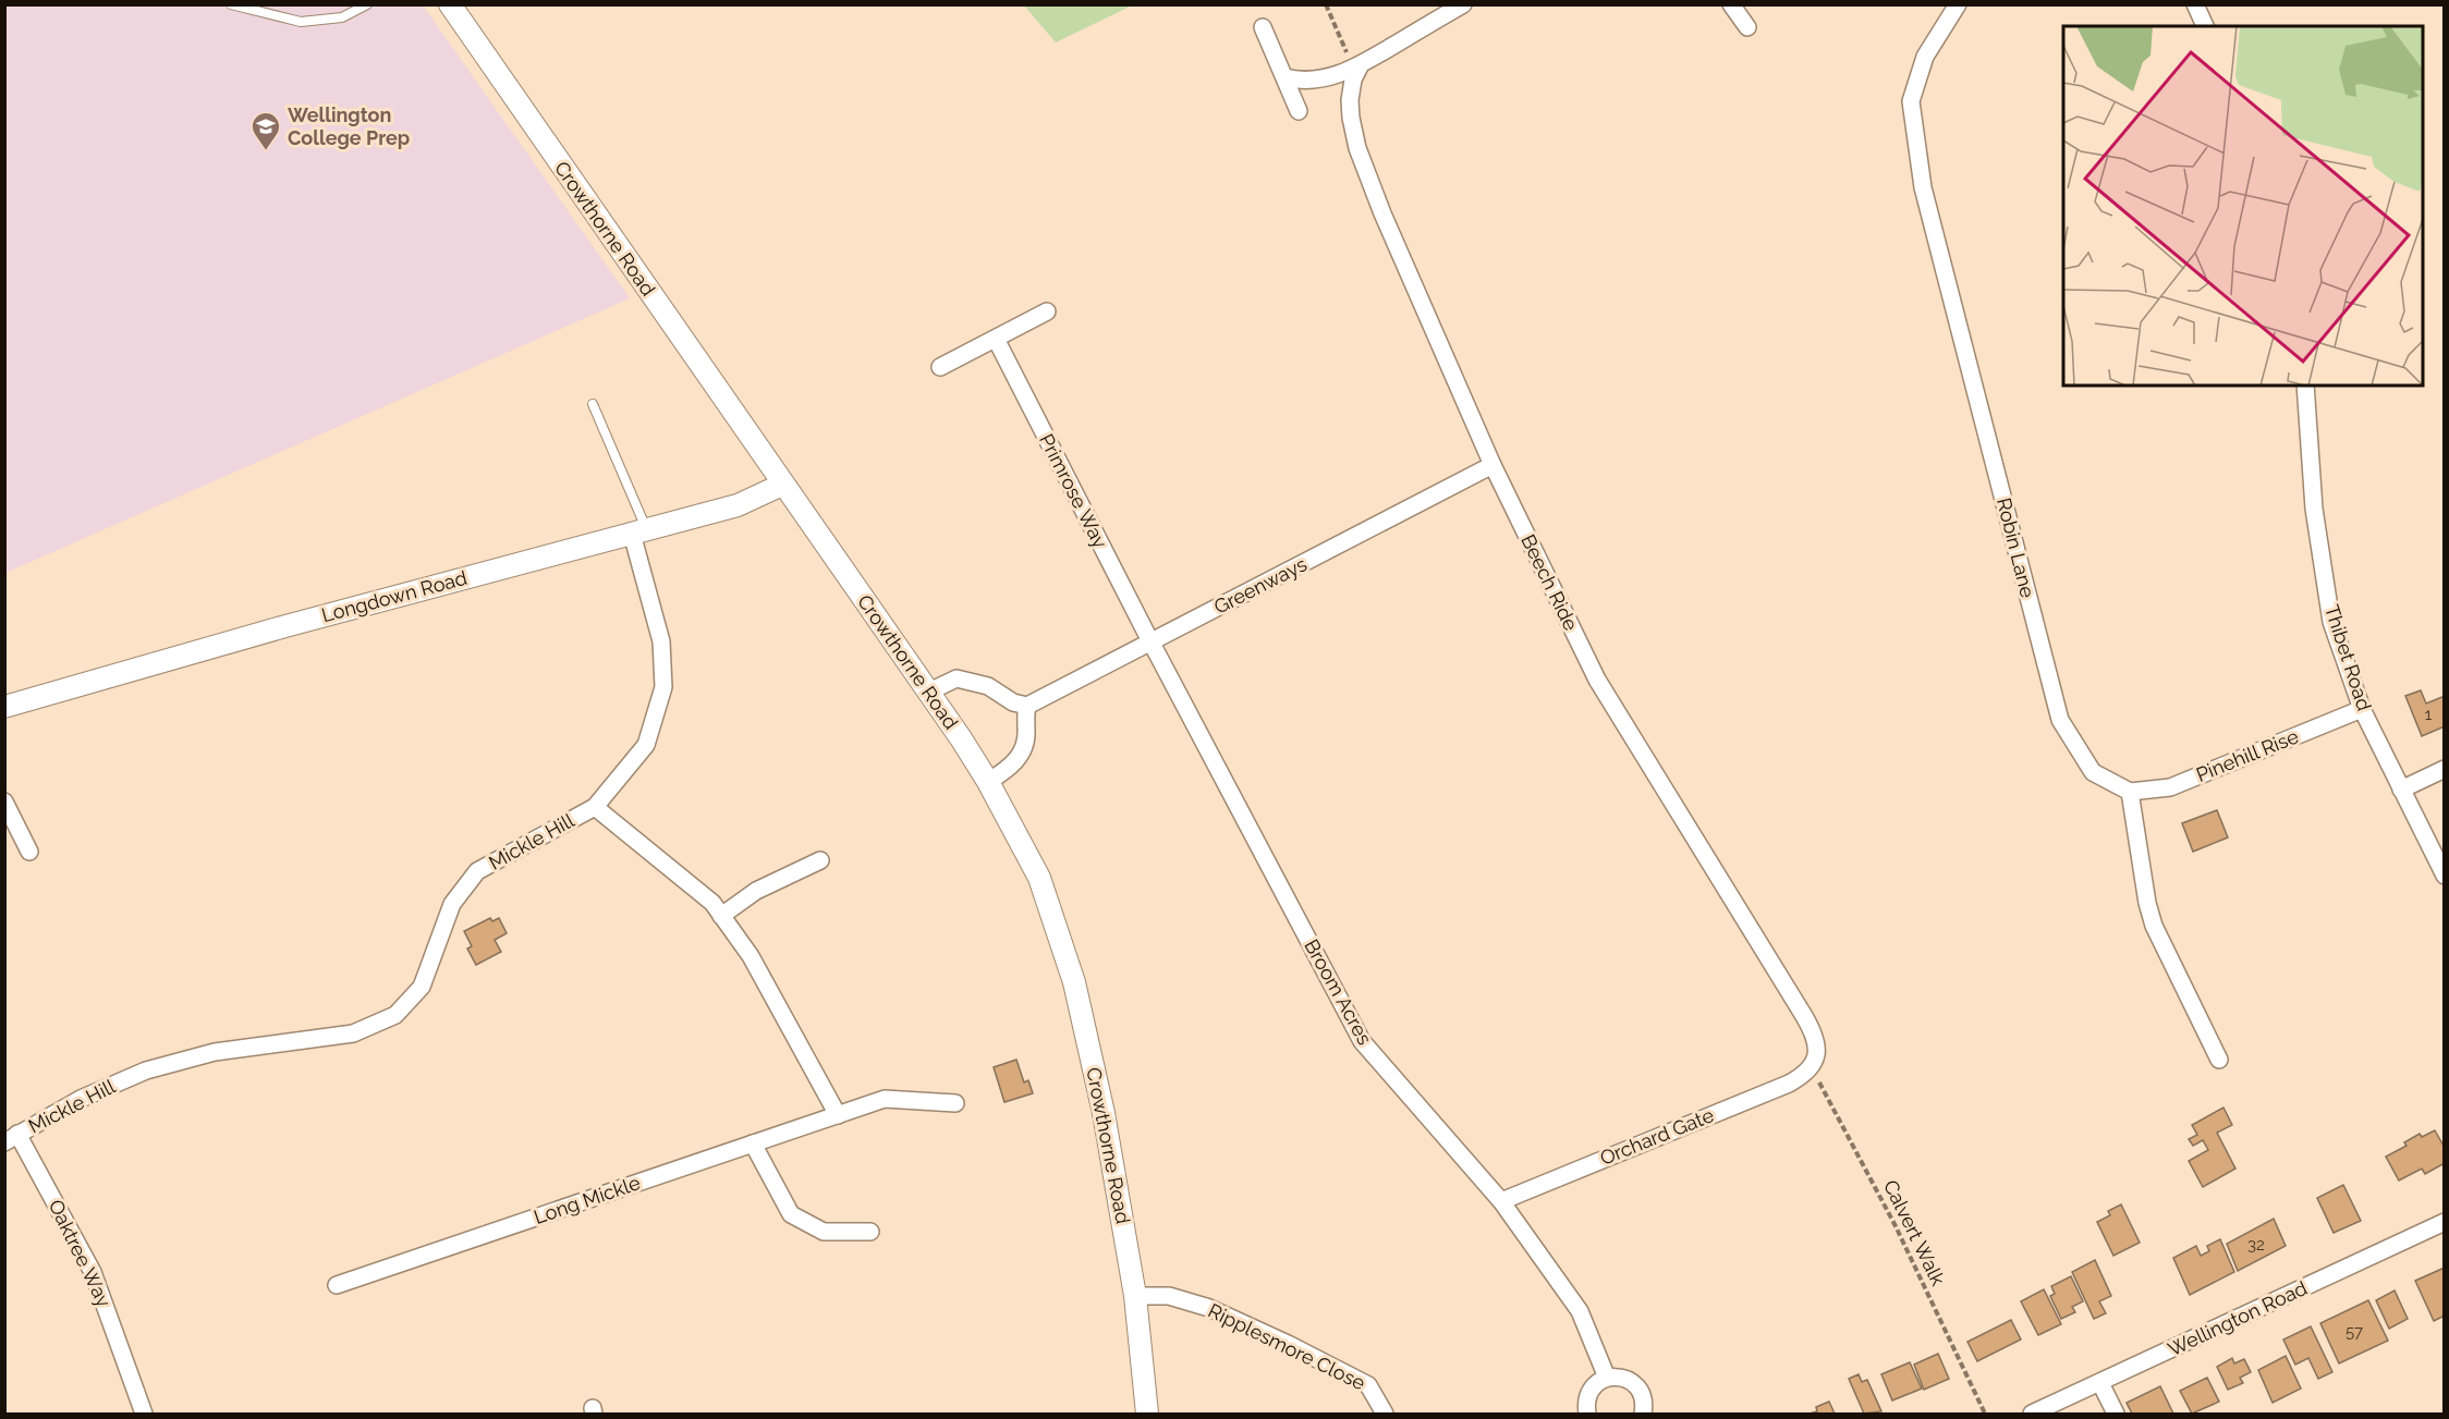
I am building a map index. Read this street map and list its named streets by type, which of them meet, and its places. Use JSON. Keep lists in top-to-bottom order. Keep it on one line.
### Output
{"streets":{"street":["Crowthorne Road","Primrose Way","Robin Lane","Beech Ride","Greenways","Longdown Road","Thibet Road","Pinehill Rise","Mickle Hill","Broom Acres","Orchard Gate","Long Mickle","Oaktree Way","Wellington Road","Ripplesmore Close"],"path":["Calvert Walk"]},"crossings":[["Crowthorne Road","Longdown Road"],["Crowthorne Road","Ripplesmore Close"],["Primrose Way","Greenways"],["Primrose Way","Broom Acres"],["Robin Lane","Pinehill Rise"],["Beech Ride","Greenways"],["Beech Ride","Orchard Gate"],["Beech Ride","Calvert Walk"],["Greenways","Broom Acres"],["Longdown Road","Mickle Hill"],["Thibet Road","Pinehill Rise"],["Mickle Hill","Oaktree Way"],["Broom Acres","Orchard Gate"],["Orchard Gate","Calvert Walk"]],"places":{"school or university":["Wellington College Prep"]},"house_numbers":["1","32","57"]}
